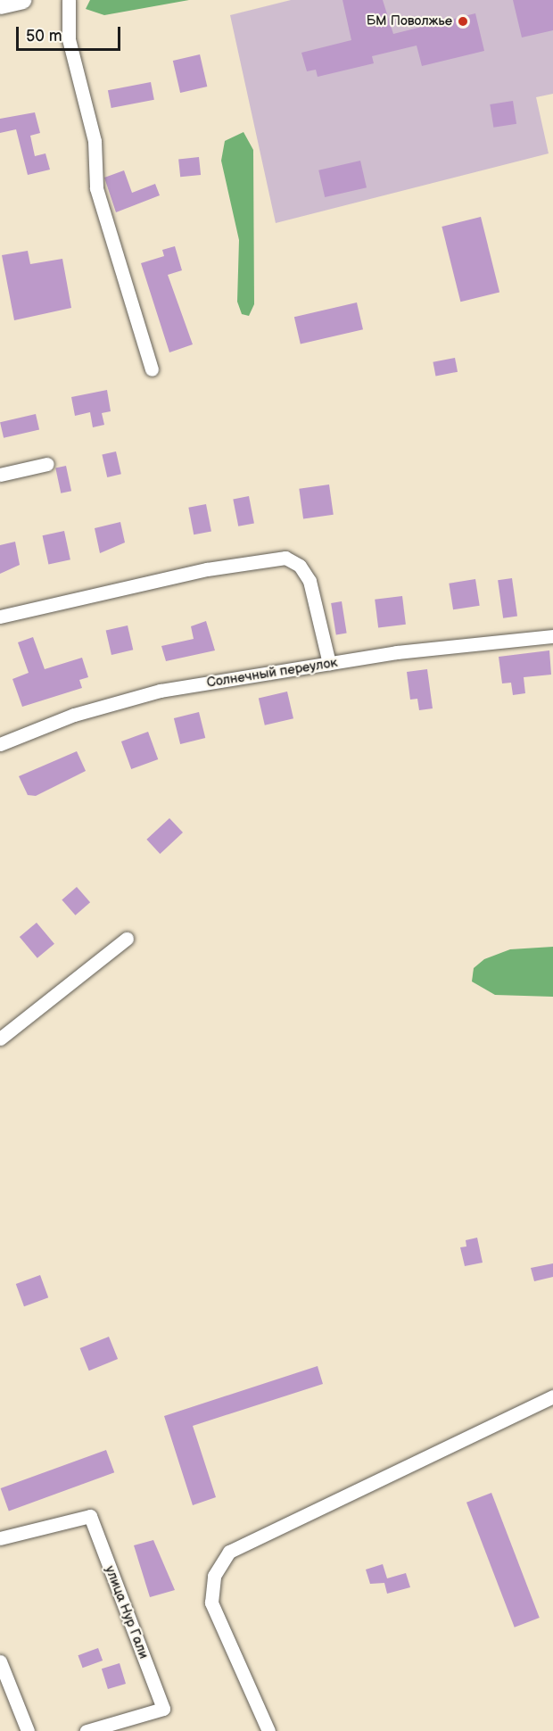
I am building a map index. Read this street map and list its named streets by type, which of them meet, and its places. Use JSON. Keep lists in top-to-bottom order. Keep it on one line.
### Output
{"streets":{"street":["Солнечный переулок","улица Нур Гали"]},"places":["БМ Поволжье"],"scale_bar":"50 m"}
